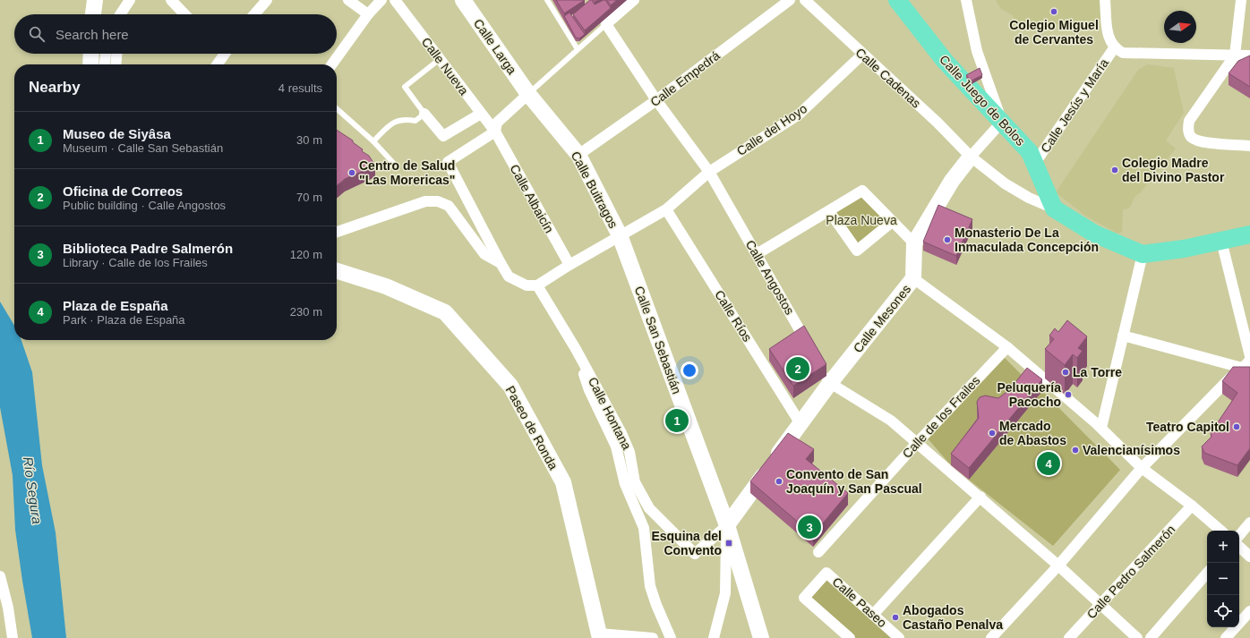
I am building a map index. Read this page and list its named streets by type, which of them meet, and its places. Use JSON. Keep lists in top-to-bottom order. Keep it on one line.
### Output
{"streets":{"main road":["Calle Larga","Calle Juego de Bolos","Calle Buitragos","Calle Mesones","Calle San Sebastián","Paseo de Ronda"],"street":["Calle Nueva","Calle Cadenas","Calle Empedrá","Calle Jesús y María","Calle del Hoyo","Calle Albaicín","Calle Angostos","Calle Ríos","Calle Hontana","Calle de los Frailes","Calle Pedro Salmerón","Calle Paseo"]},"crossings":[["Calle Larga","Calle Buitragos"],["Calle Nueva","Calle Albaicín"],["Calle Cadenas","Calle Juego de Bolos"],["Calle Cadenas","Calle del Hoyo"],["Calle Cadenas","Calle Mesones"],["Calle Empedrá","Calle Buitragos"],["Calle Empedrá","Calle Angostos"],["Calle Juego de Bolos","Calle Jesús y María"],["Calle del Hoyo","Calle Buitragos"],["Calle del Hoyo","Calle Albaicín"],["Calle del Hoyo","Calle Angostos"],["Calle del Hoyo","Calle Ríos"],["Calle del Hoyo","Calle San Sebastián"],["Calle del Hoyo","Calle Hontana"],["Calle Buitragos","Calle San Sebastián"],["Calle Ríos","Calle Mesones"],["Calle Mesones","Calle San Sebastián"],["Calle Mesones","Calle Hontana"],["Calle San Sebastián","Calle Hontana"]],"water":["Río Segura"],"parks":["Plaza Nueva"],"places":{"other":["Colegio Miguel de Cervantes","Colegio Madre del Divino Pastor","Centro de Salud \"Las Morericas\"","Monasterio De La Inmaculada Concepción","La Torre","Peluquería Pacocho","Teatro Capitol","Mercado de Abastos","Valencianísimos","Convento de San Joaquín y San Pascual","Abogados Castaño Penalva"],"transit":["Esquina del Convento"]},"north":"right","page":{"search":"Search here","heading":["Nearby","4 results"],"list":[{"mark":"1","name":"Museo de Siyâsa","note":"Museum · Calle San Sebastián","value":"30 m"},{"mark":"2","name":"Oficina de Correos","note":"Public building · Calle Angostos","value":"70 m"},{"mark":"3","name":"Biblioteca Padre Salmerón","note":"Library · Calle de los Frailes","value":"120 m"},{"mark":"4","name":"Plaza de España","note":"Park · Plaza de España","value":"230 m"}],"pins":["2","1","4","3"],"map_buttons":["+","−"]}}
